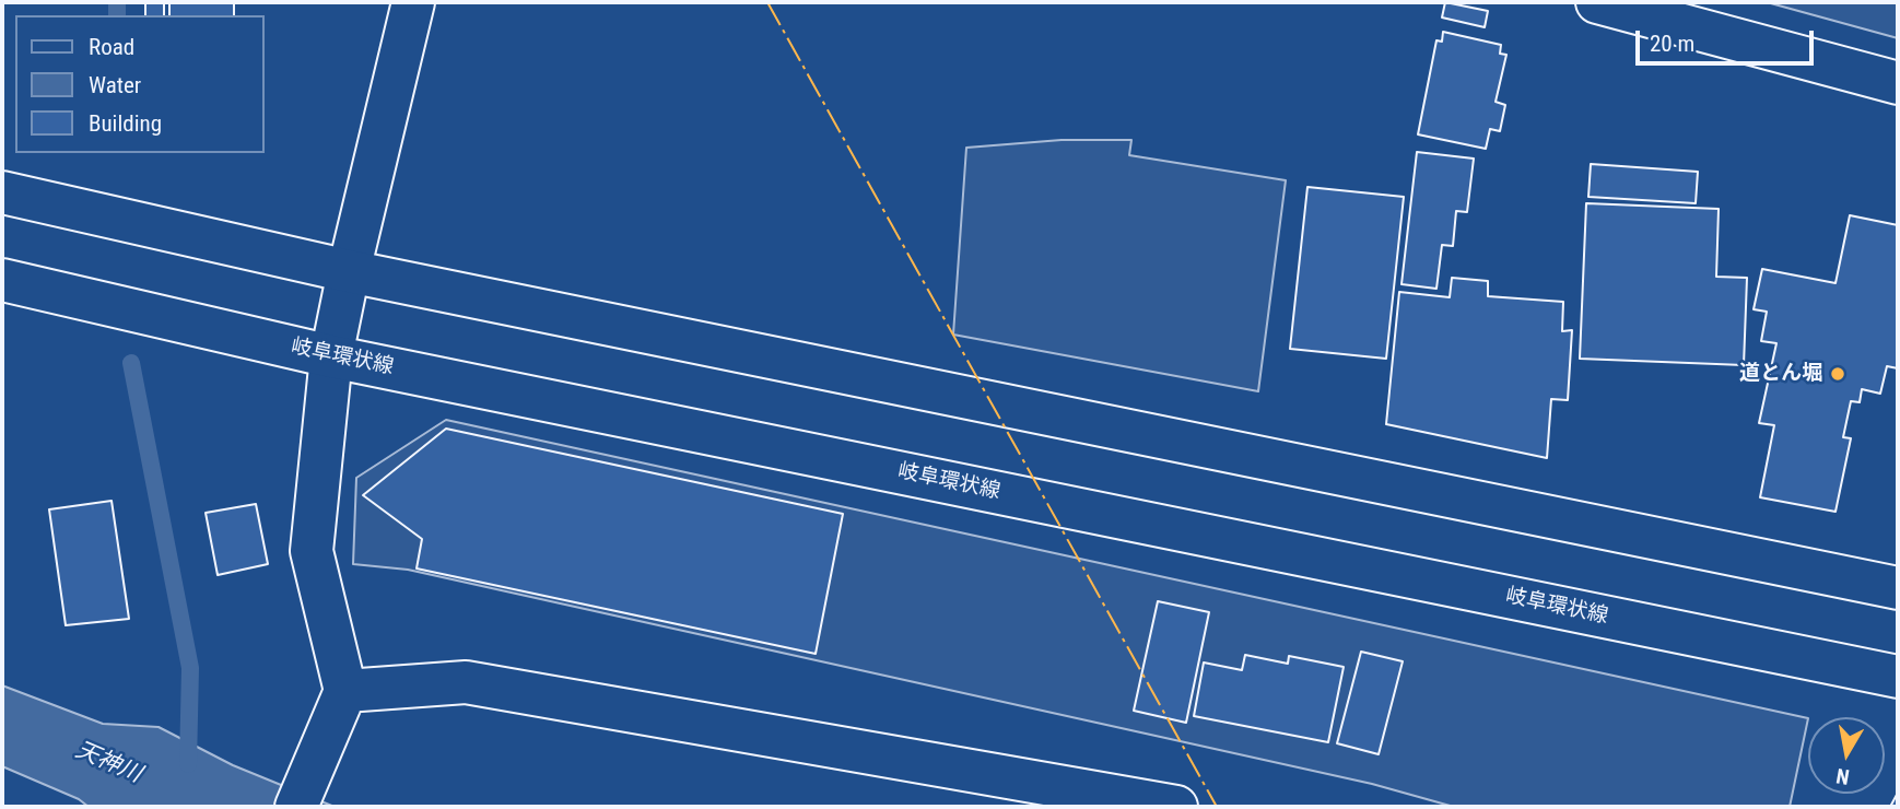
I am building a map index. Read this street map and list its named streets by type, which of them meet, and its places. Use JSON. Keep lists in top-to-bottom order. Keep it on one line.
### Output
{"streets":{"main road":["岐阜環状線"]},"water":["天神川"],"places":["道とん堀"],"legend":["Road","Water","Building"],"scale_bar":"20 m","north":"bottom"}
